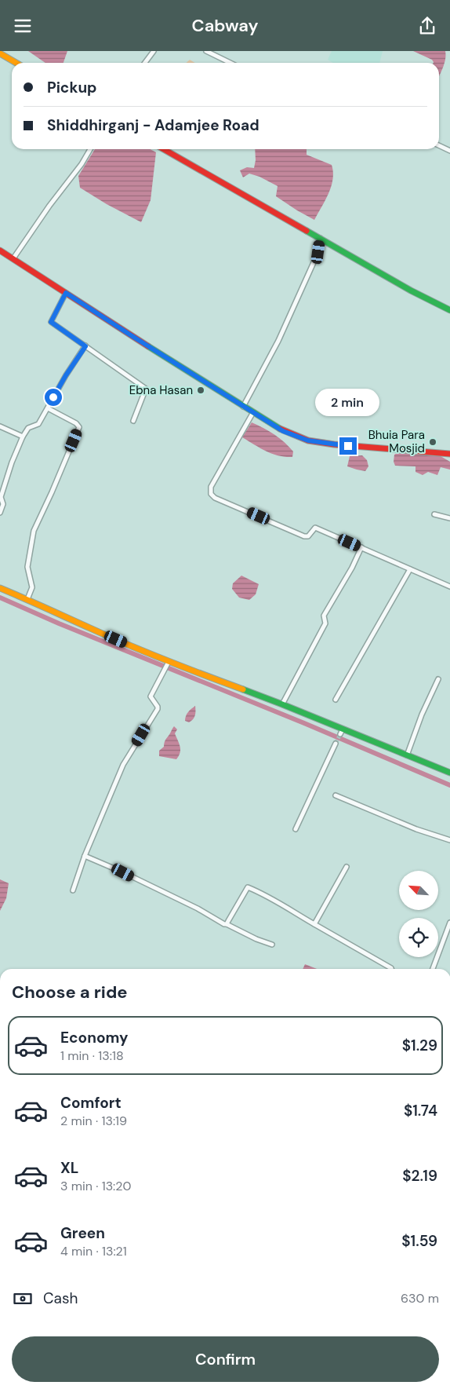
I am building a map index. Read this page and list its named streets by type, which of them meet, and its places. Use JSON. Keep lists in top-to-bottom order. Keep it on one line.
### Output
{"places":["Ebna Hasan","Bhuia Para Mosjid"],"north":"top left","page":{"header":"Cabway","banner":["Pickup","Shiddhirganj - Adamjee Road"],"bubble":"2 min","heading":"Choose a ride","list":[{"name":"Economy","note":"1 min · 13:18","value":"$1.29"},{"name":"Comfort","note":"2 min · 13:19","value":"$1.74"},{"name":"XL","note":"3 min · 13:20","value":"$2.19"},{"name":"Green","note":"4 min · 13:21","value":"$1.59"}],"pay":["Cash","630 m"],"buttons":"Confirm"}}
